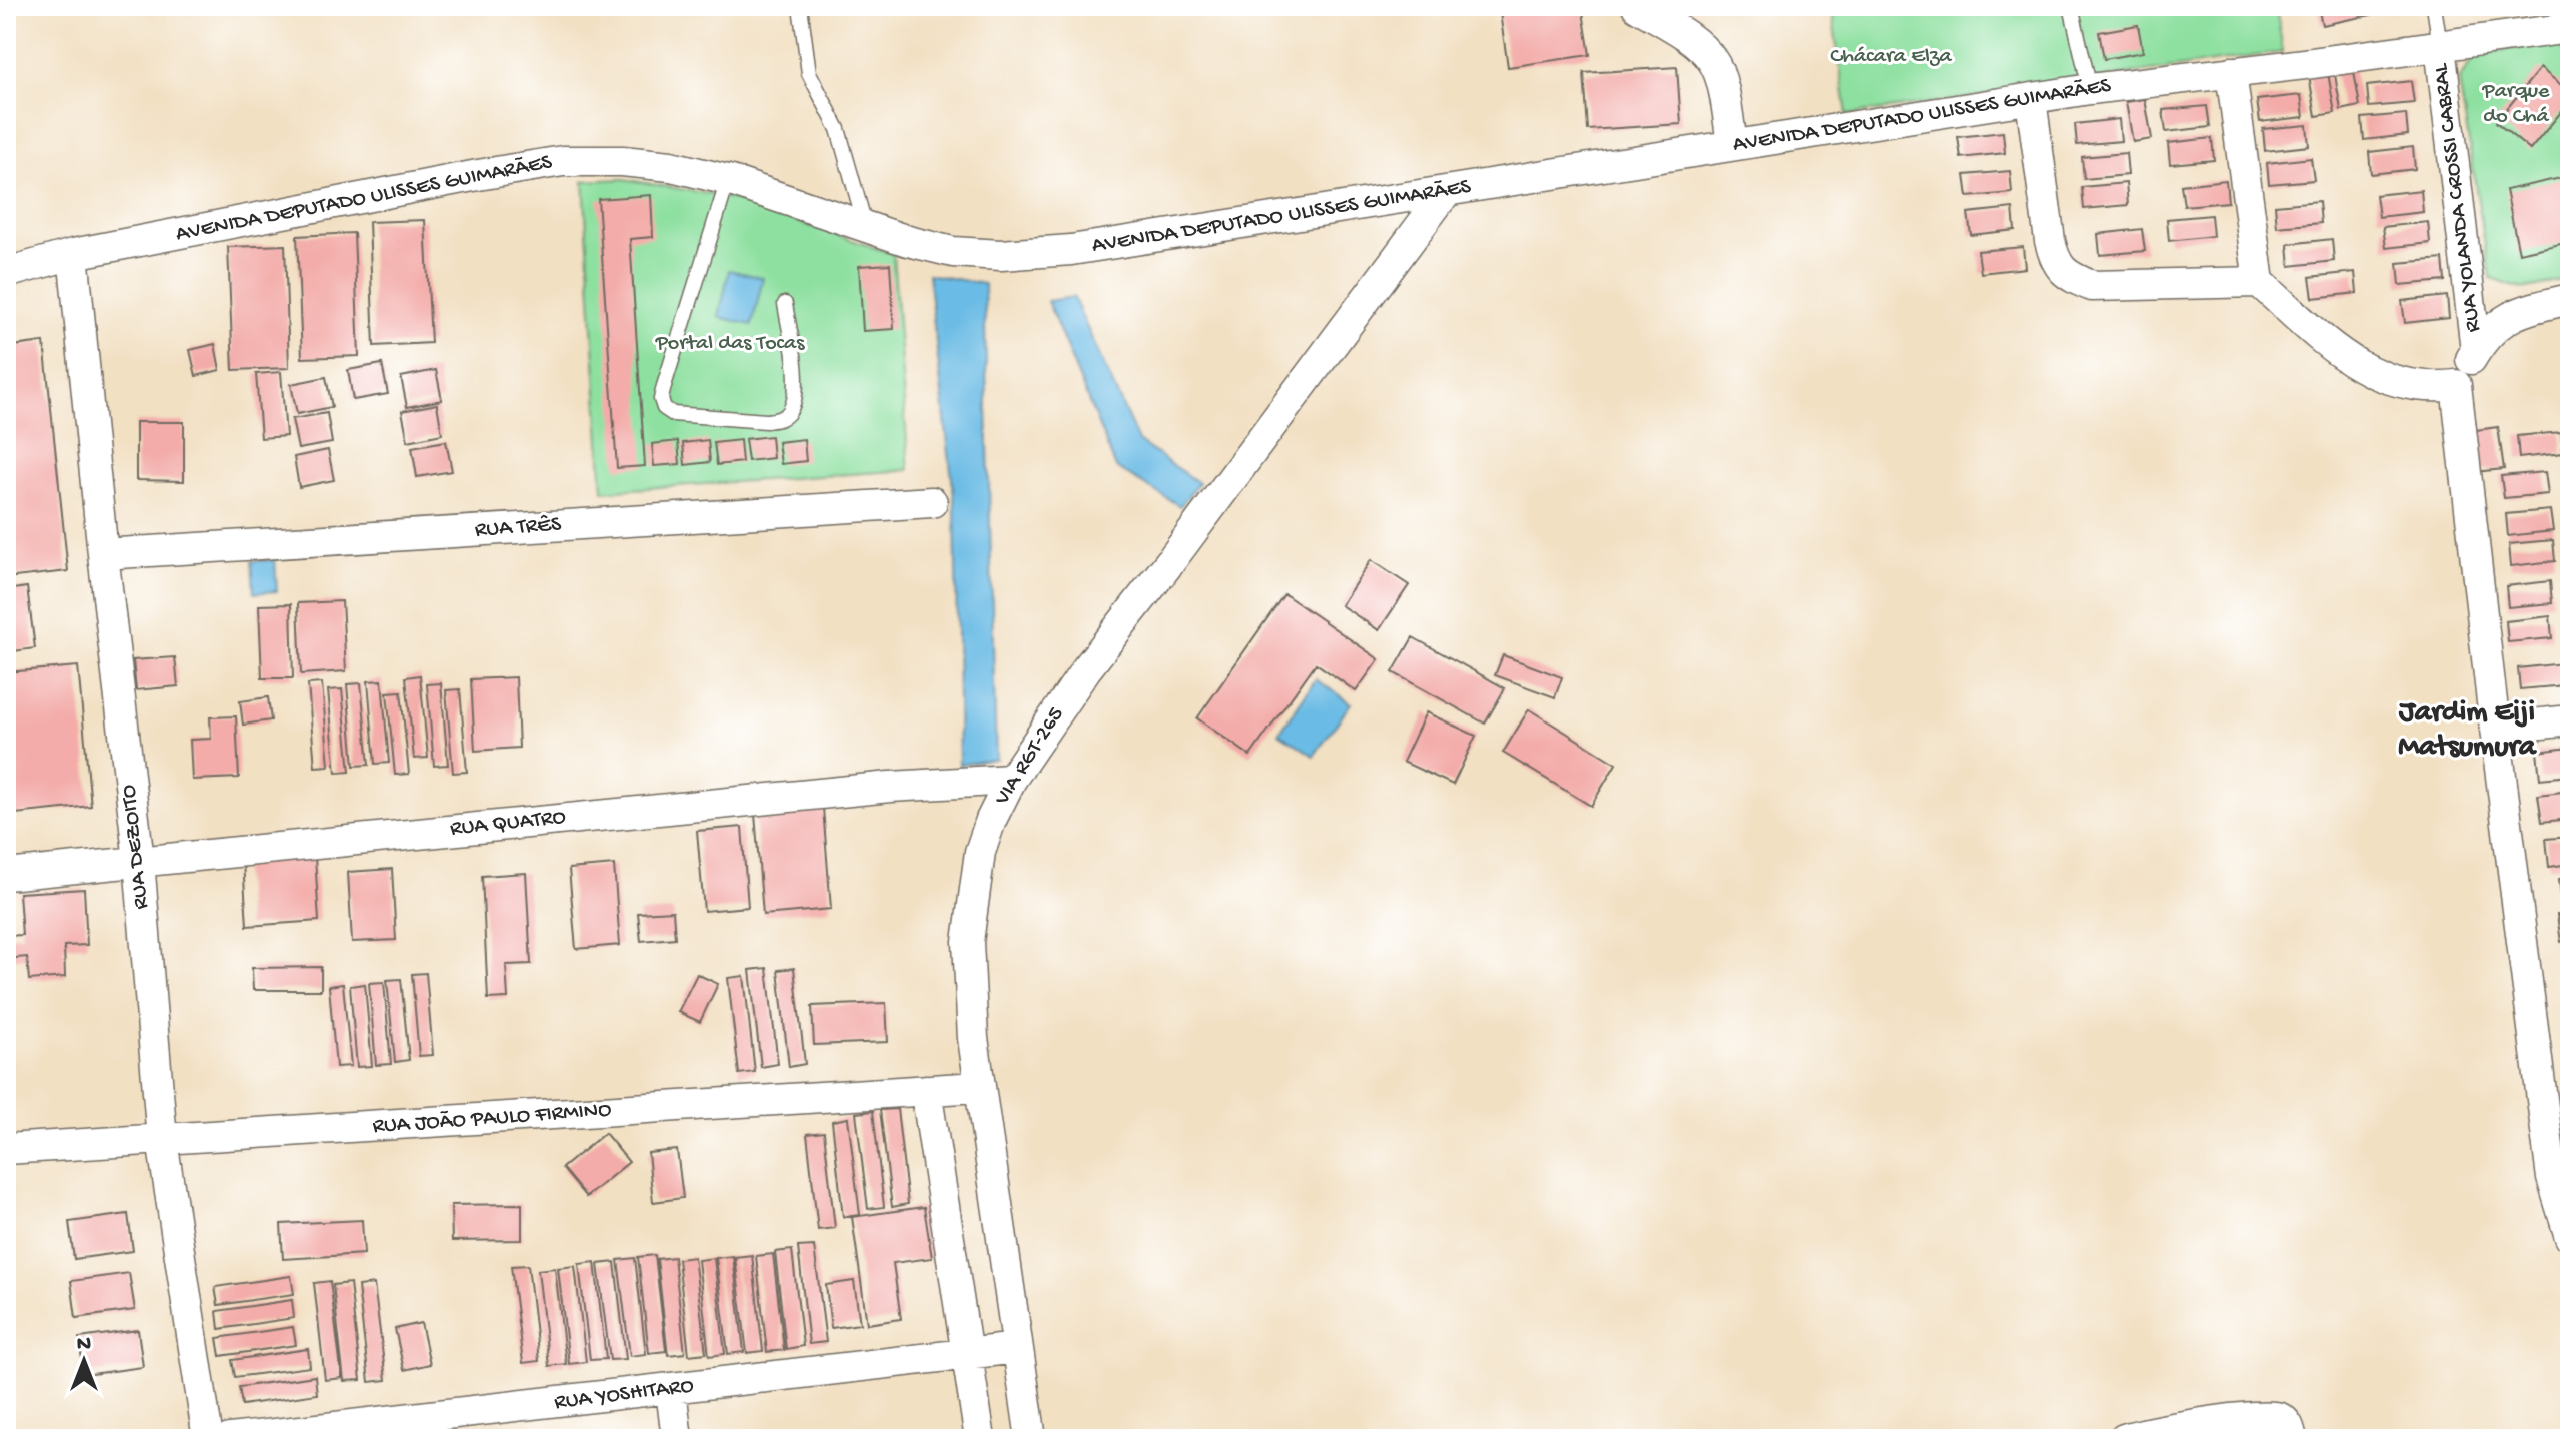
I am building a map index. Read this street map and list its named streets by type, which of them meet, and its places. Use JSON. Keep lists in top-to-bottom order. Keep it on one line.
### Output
{"streets":{"street":["AVENIDA DEPUTADO ULISSES GUIMARÃES","RUA YOLANDA CROSSI CABRAL","RUA TRÊS","VIA RGT-265","RUA QUATRO","RUA DEZOITO","RUA JOÃO PAULO FIRMINO","RUA YOSHITARO"]},"crossings":[["AVENIDA DEPUTADO ULISSES GUIMARÃES","RUA YOLANDA CROSSI CABRAL"],["AVENIDA DEPUTADO ULISSES GUIMARÃES","VIA RGT-265"],["AVENIDA DEPUTADO ULISSES GUIMARÃES","RUA DEZOITO"],["RUA TRÊS","RUA DEZOITO"],["VIA RGT-265","RUA QUATRO"],["VIA RGT-265","RUA JOÃO PAULO FIRMINO"],["VIA RGT-265","RUA YOSHITARO"],["RUA QUATRO","RUA DEZOITO"],["RUA DEZOITO","RUA JOÃO PAULO FIRMINO"]],"districts":["Jardim Eiji Matsumura"],"parks":["Chácara Elza","Parque do Chá","Portal das Tocas"],"north":"top"}
